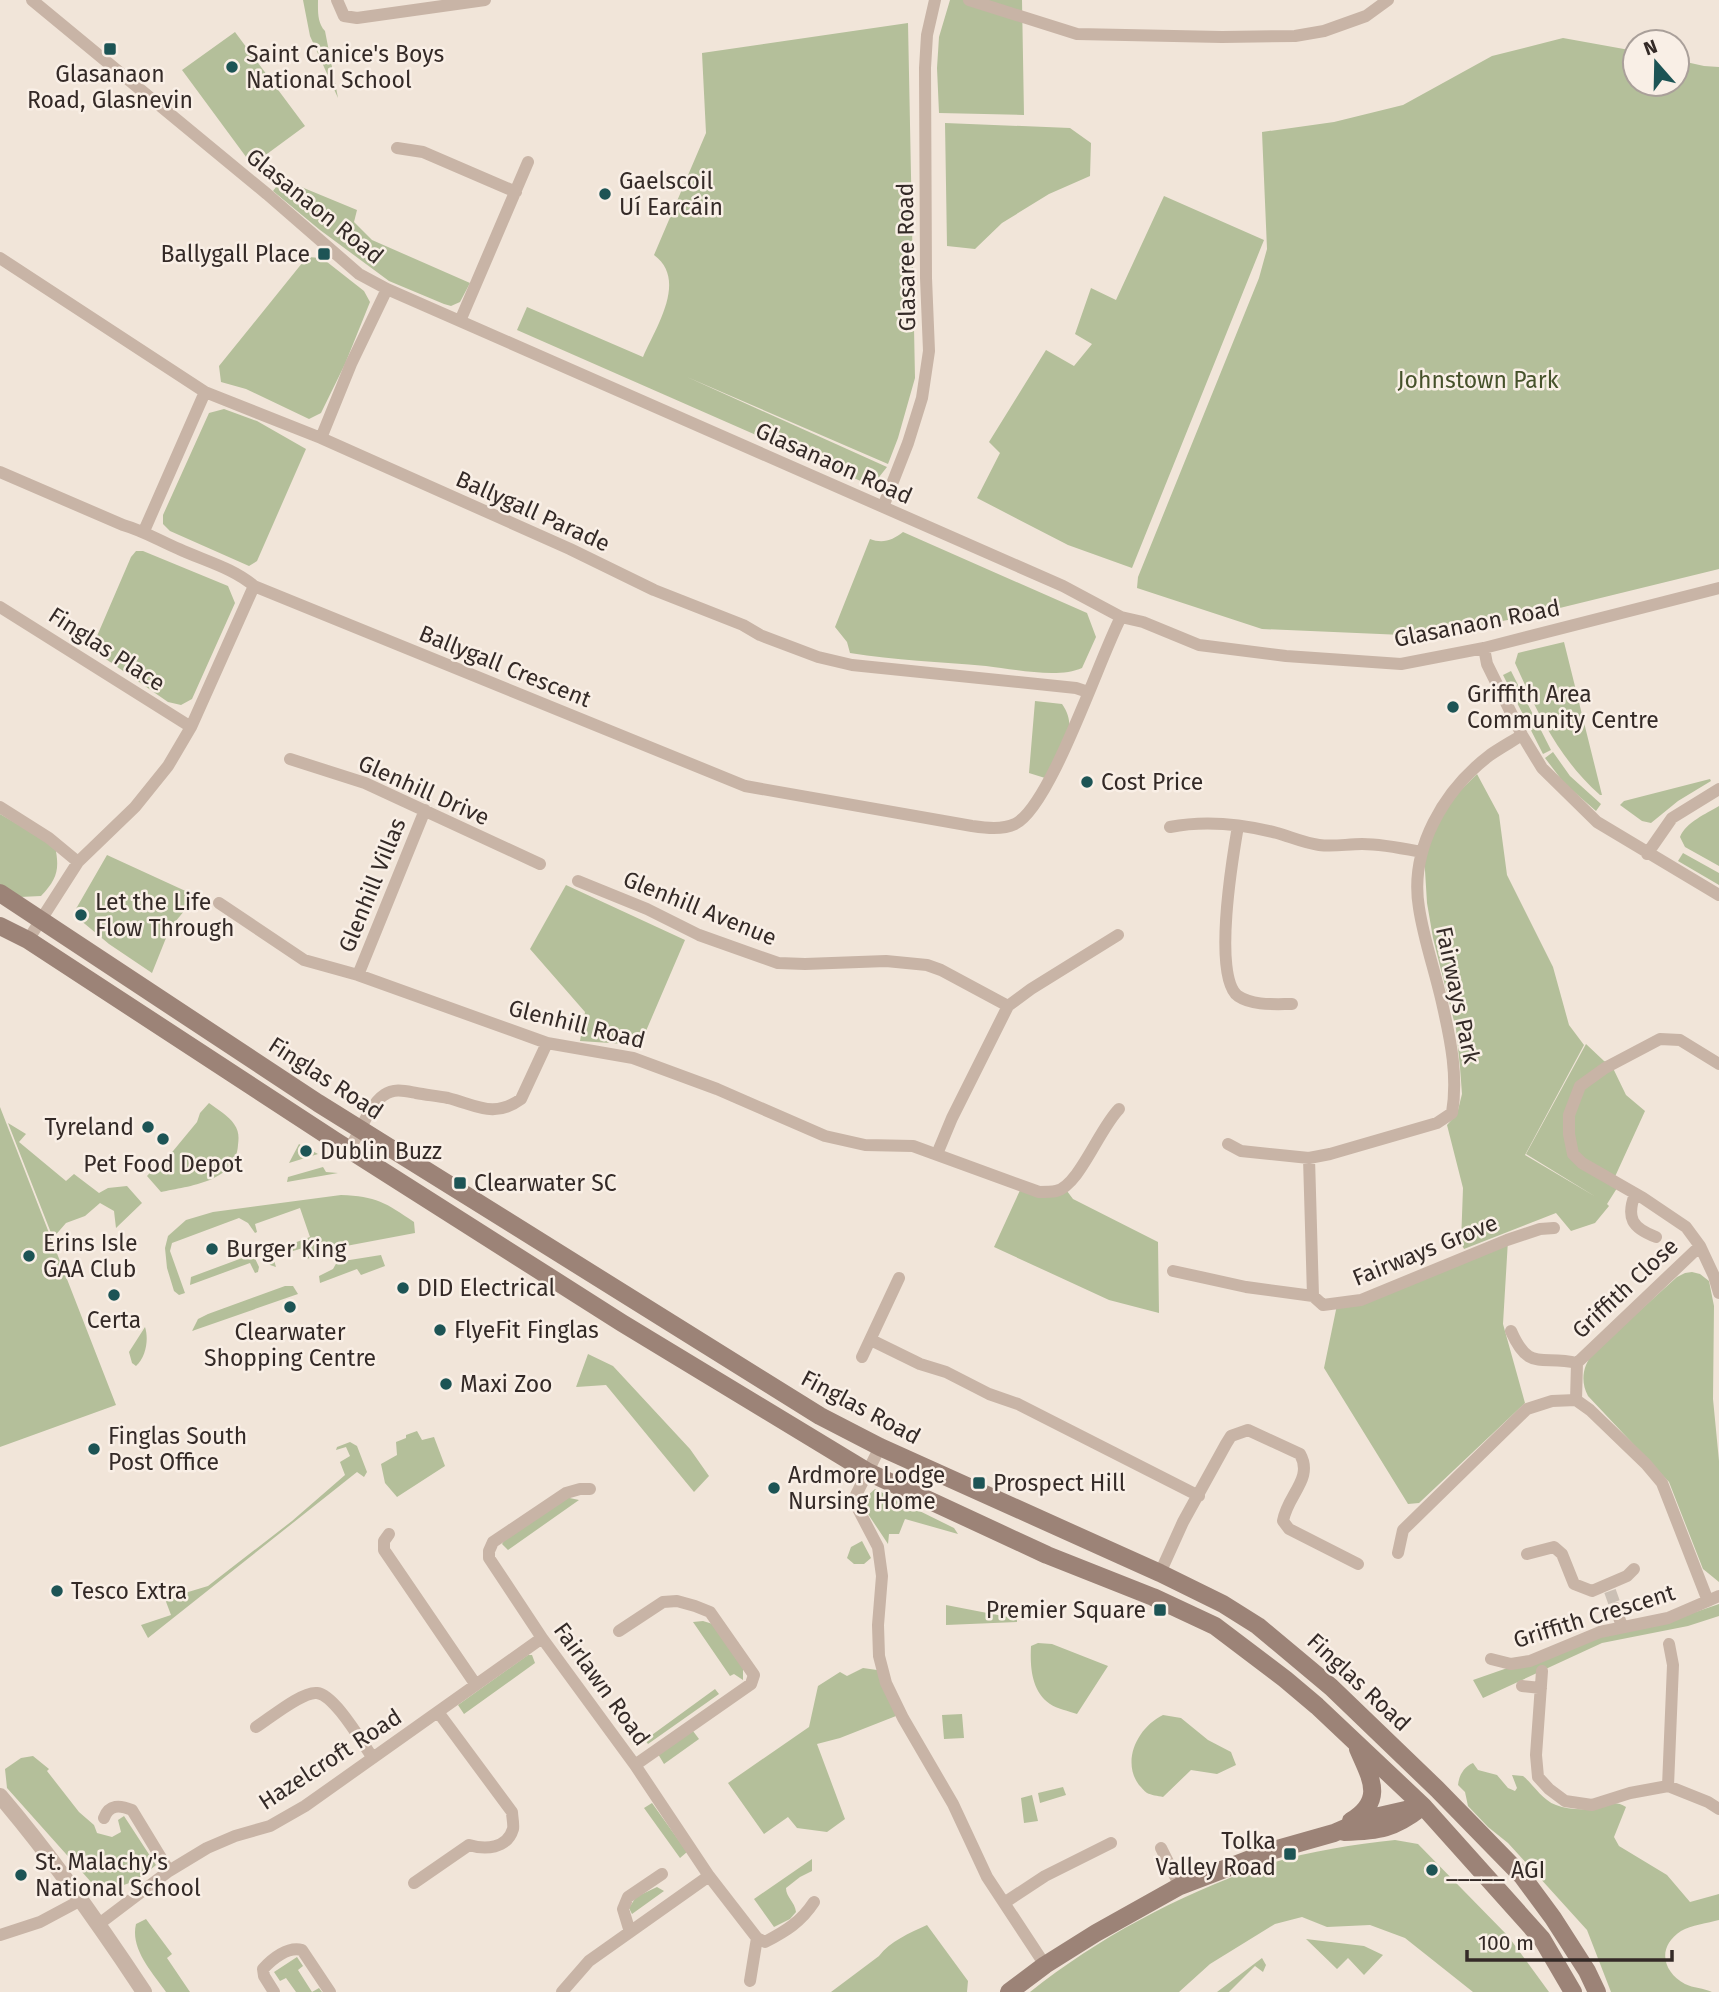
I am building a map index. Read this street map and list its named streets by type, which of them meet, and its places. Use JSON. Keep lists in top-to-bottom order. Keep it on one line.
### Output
{"streets":{"main road":["Finglas Road"],"street":["Glasanaon Road","Glasaree Road","Ballygall Parade","Finglas Place","Ballygall Crescent","Glenhill Drive","Glenhill Villas","Glenhill Avenue","Fairways Park","Glenhill Road","Fairways Grove","Griffith Close","Griffith Crescent","Fairlawn Road","Hazelcroft Road"]},"crossings":[["Glasanaon Road","Glasaree Road"],["Ballygall Parade","Ballygall Crescent"],["Glenhill Drive","Glenhill Villas"],["Glenhill Villas","Glenhill Road"],["Fairlawn Road","Hazelcroft Road"]],"parks":["Johnstown Park"],"places":{"transit":["Glasanaon Road, Glasnevin","Ballygall Place","Clearwater SC","Prospect Hill","Premier Square","Tolka Valley Road"],"other":["Saint Canice's Boys National School","Gaelscoil Uí Earcáin","Griffith Area Community Centre","Cost Price","Let the Life Flow Through","Tyreland","Pet Food Depot","Dublin Buzz","Burger King","Erins Isle GAA Club","DID Electrical","Certa","Clearwater Shopping Centre","FlyeFit Finglas","Maxi Zoo","Finglas South Post Office","Ardmore Lodge Nursing Home","Tesco Extra","_____ AGI","St. Malachy's National School"]},"scale_bar":"100 m","north":"top"}
